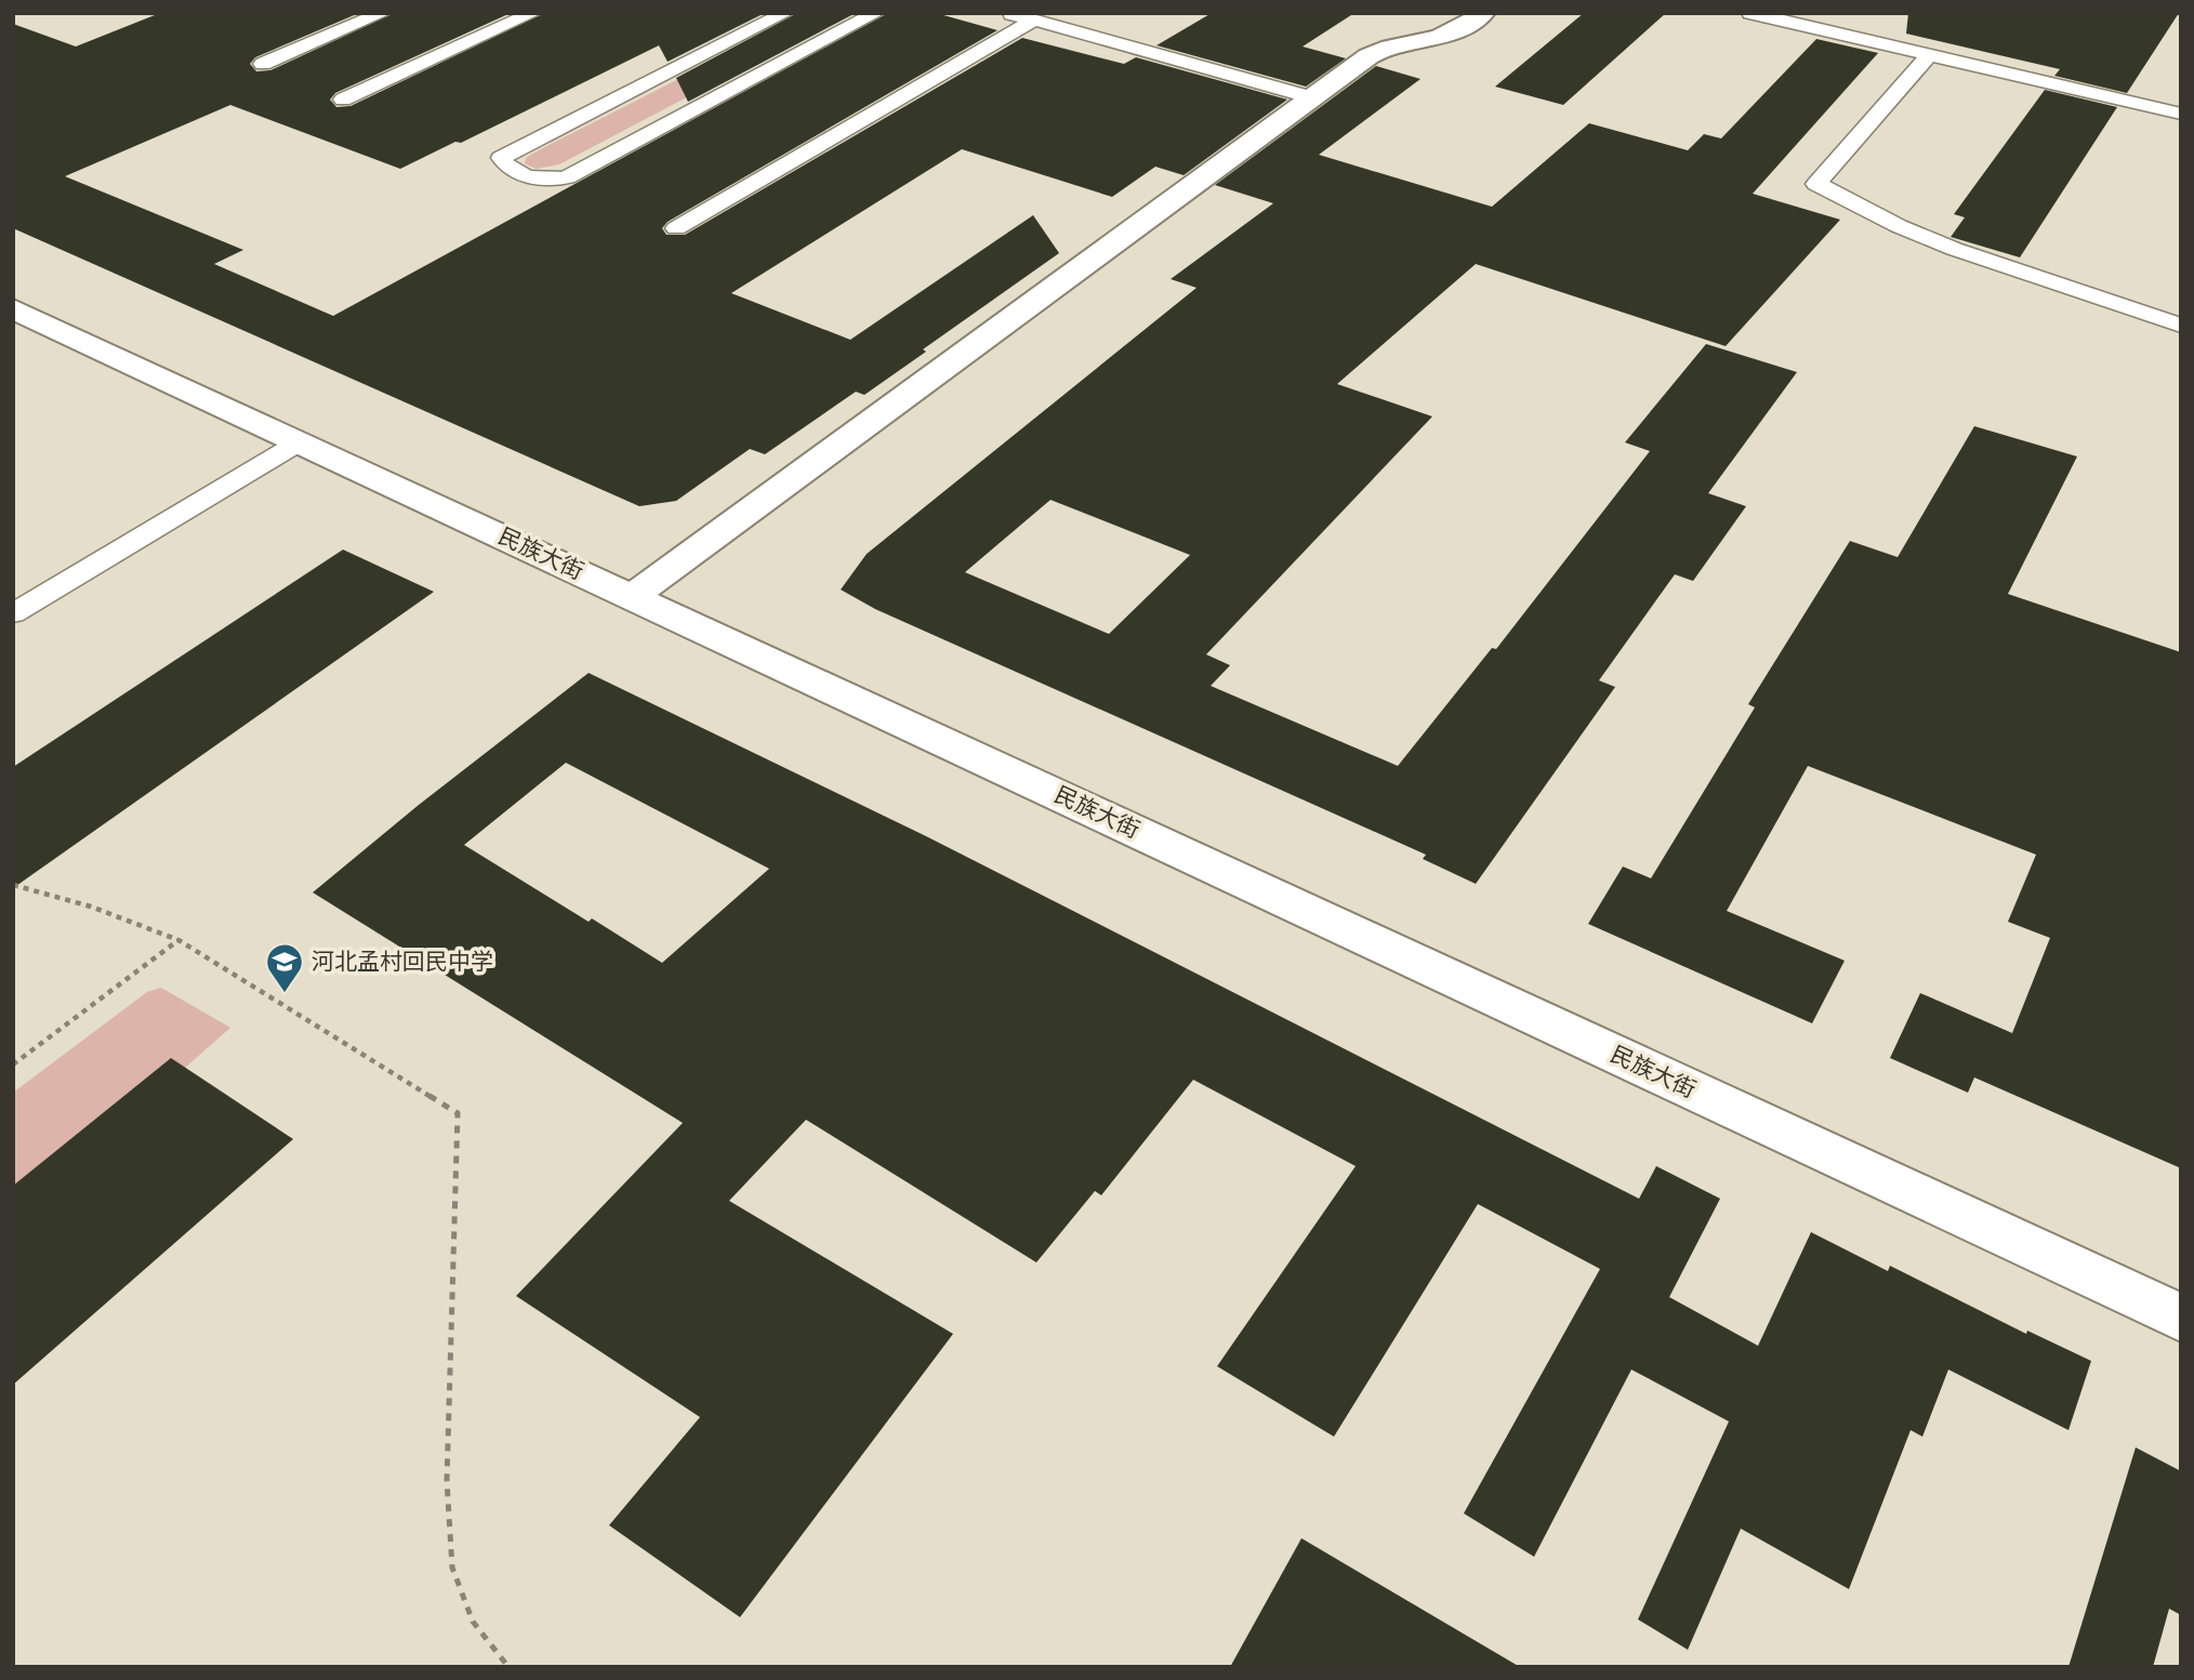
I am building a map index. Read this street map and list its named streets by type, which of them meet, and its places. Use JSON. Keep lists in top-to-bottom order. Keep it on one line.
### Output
{"streets":{"main road":["民族大街"]},"places":{"school or university":["河北孟村回民中学"]}}
